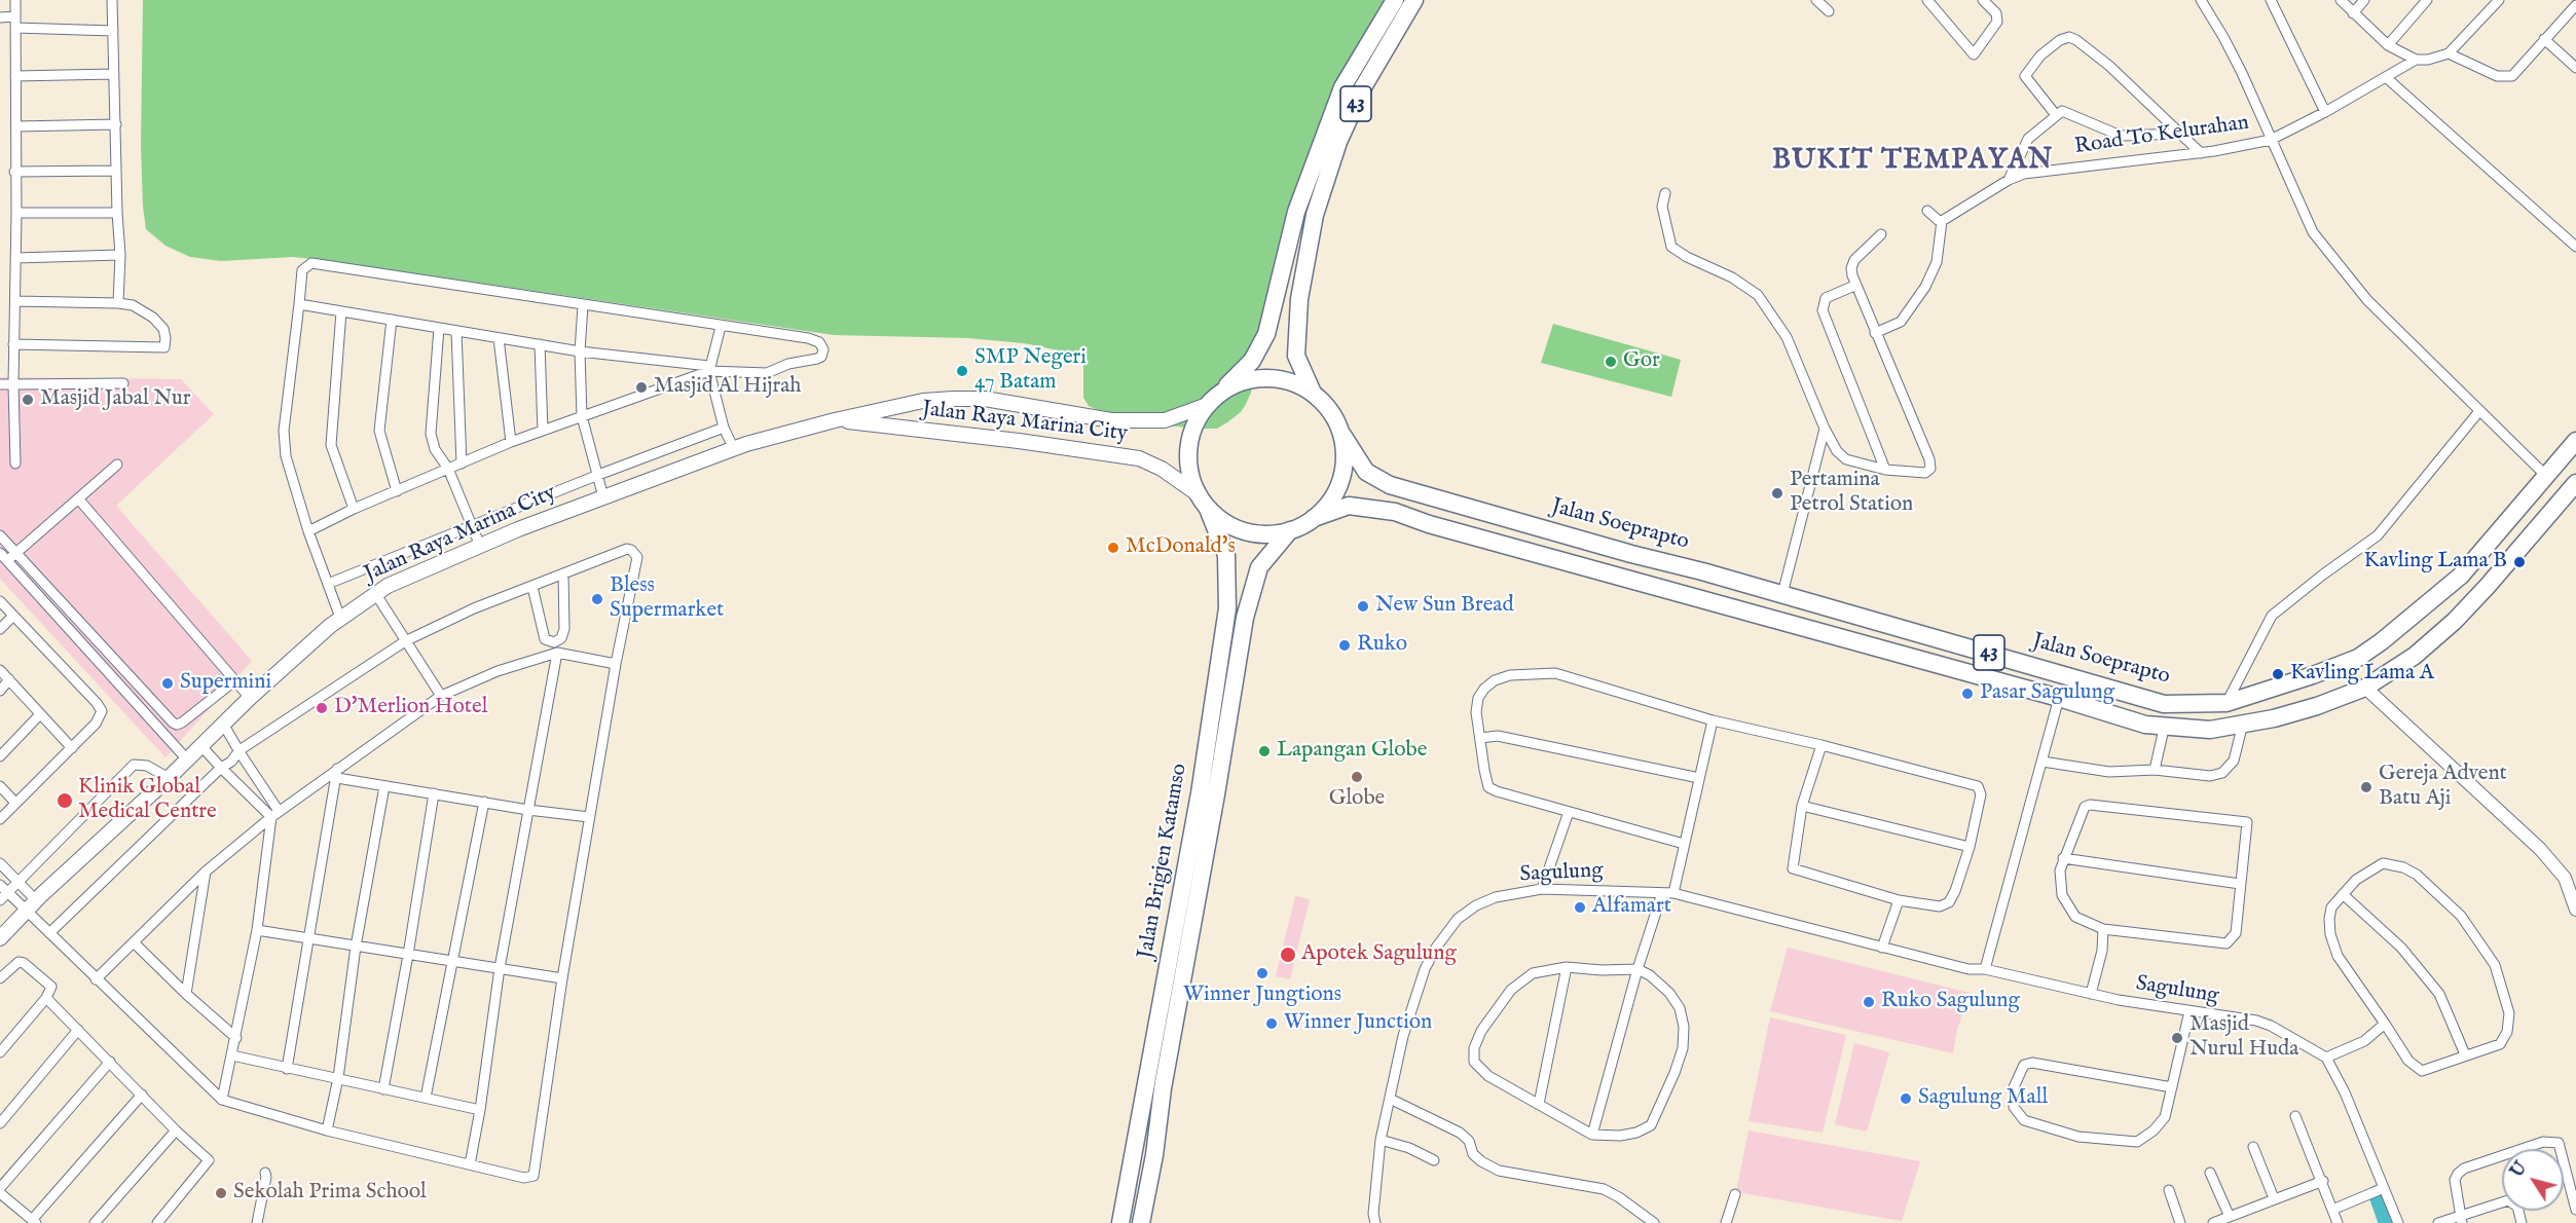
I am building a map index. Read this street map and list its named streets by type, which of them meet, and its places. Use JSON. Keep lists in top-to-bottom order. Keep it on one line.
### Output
{"streets":{"highway":["43","Jalan Soeprapto","Jalan Brigjen Katamso"],"main road":["Jalan Raya Marina City"],"street":["Road To Kelurahan","Sagulung"]},"crossings":[["43","Jalan Raya Marina City"],["43","Jalan Soeprapto"],["43","Jalan Brigjen Katamso"],["Jalan Raya Marina City","Jalan Soeprapto"],["Jalan Raya Marina City","Jalan Brigjen Katamso"],["Jalan Soeprapto","Jalan Brigjen Katamso"]],"districts":["BUKIT TEMPAYAN"],"places":["Gor","SMP Negeri 47 Batam","Masjid Al Hijrah","Masjid Jabal Nur","Pertamina Petrol Station","McDonald's","Kavling Lama B","Bless Supermarket","New Sun Bread","Ruko","Kavling Lama A","Supermini","Pasar Sagulung","D'Merlion Hotel","Lapangan Globe","Globe","Gereja Advent Batu Aji","Klinik Global Medical Centre","Alfamart","Apotek Sagulung","Winner Jungtions","Ruko Sagulung","Winner Junction","Masjid Nurul Huda","Sagulung Mall","Sekolah Prima School"],"north":"top left"}
